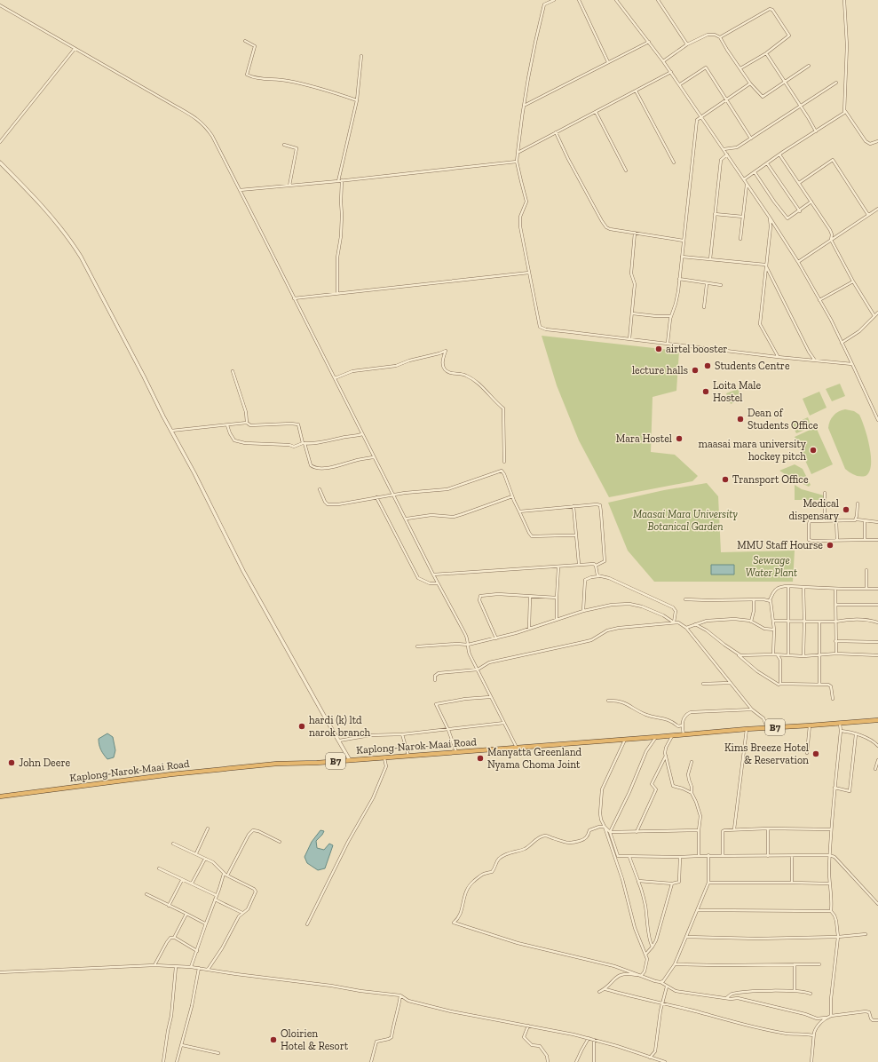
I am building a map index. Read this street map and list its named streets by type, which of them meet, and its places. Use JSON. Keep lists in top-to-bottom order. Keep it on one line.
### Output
{"streets":{"highway":["B7","Kaplong-Narok-Maai Road"]},"parks":["Maasai Mara University Botanical Garden","Sewrage Water Plant"],"places":["airtel booster","Students Centre","lecture halls","Loita Male Hostel","Dean of Students Office","Mara Hostel","maasai mara university hockey pitch","Transport Office","Medical dispensary","MMU Staff Hourse","hardi (k) ltd narok branch","Kims Breeze Hotel & Reservation","Manyatta Greenland Nyama Choma Joint","John Deere","Oloirien Hotel & Resort"]}
